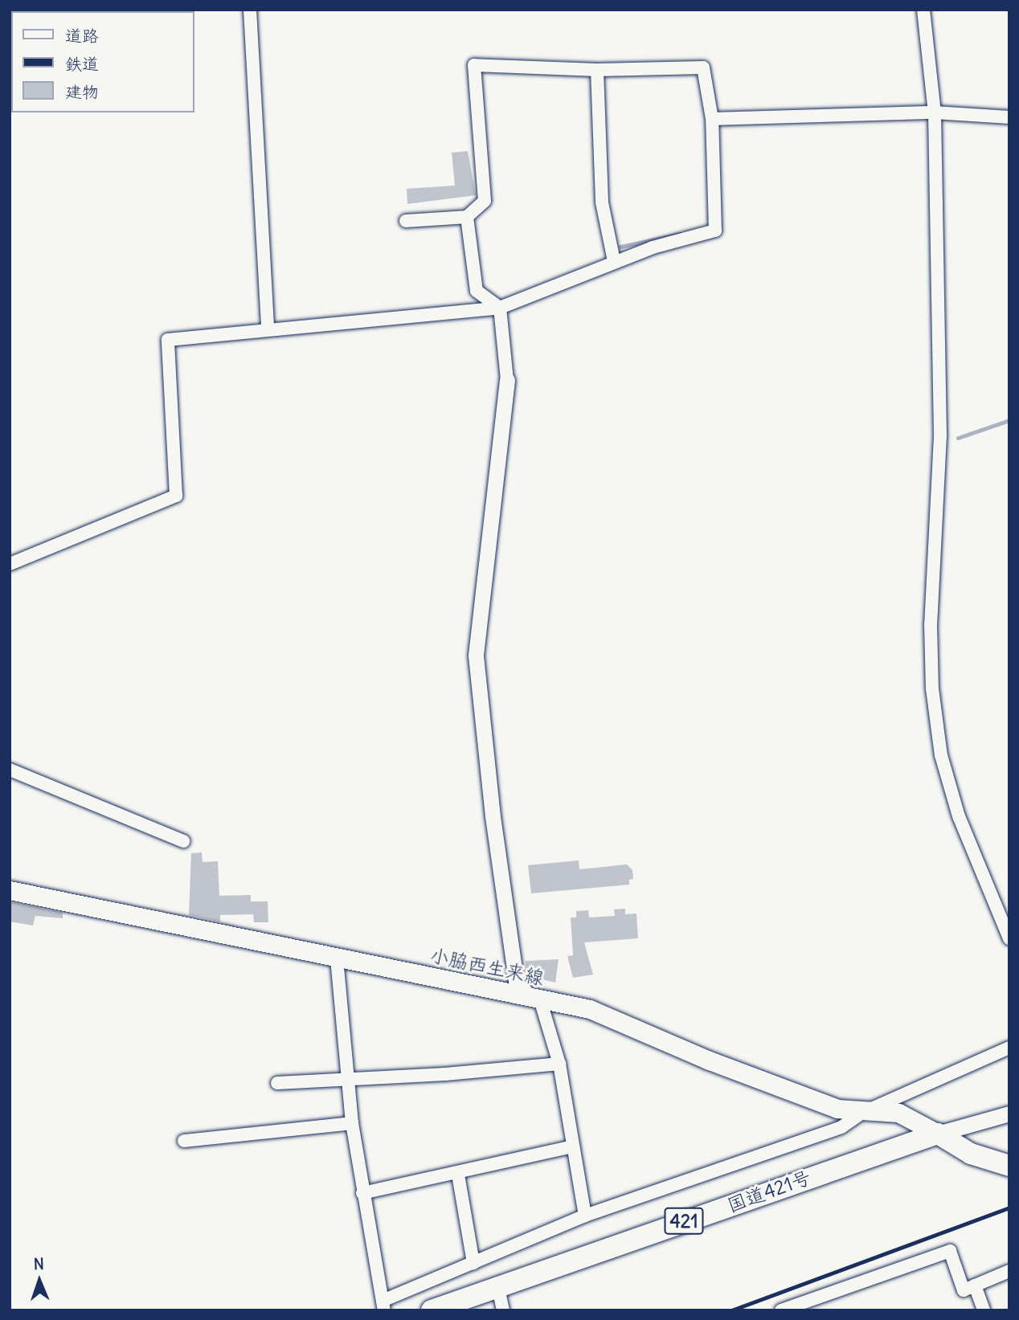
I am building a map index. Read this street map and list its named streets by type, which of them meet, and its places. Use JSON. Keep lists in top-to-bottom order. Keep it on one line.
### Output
{"streets":{"highway":["国道421号","421"],"main road":["小脇西生来線"]},"crossings":[["小脇西生来線","国道421号"]],"legend":["道路","鉄道","建物"],"north":"top"}
